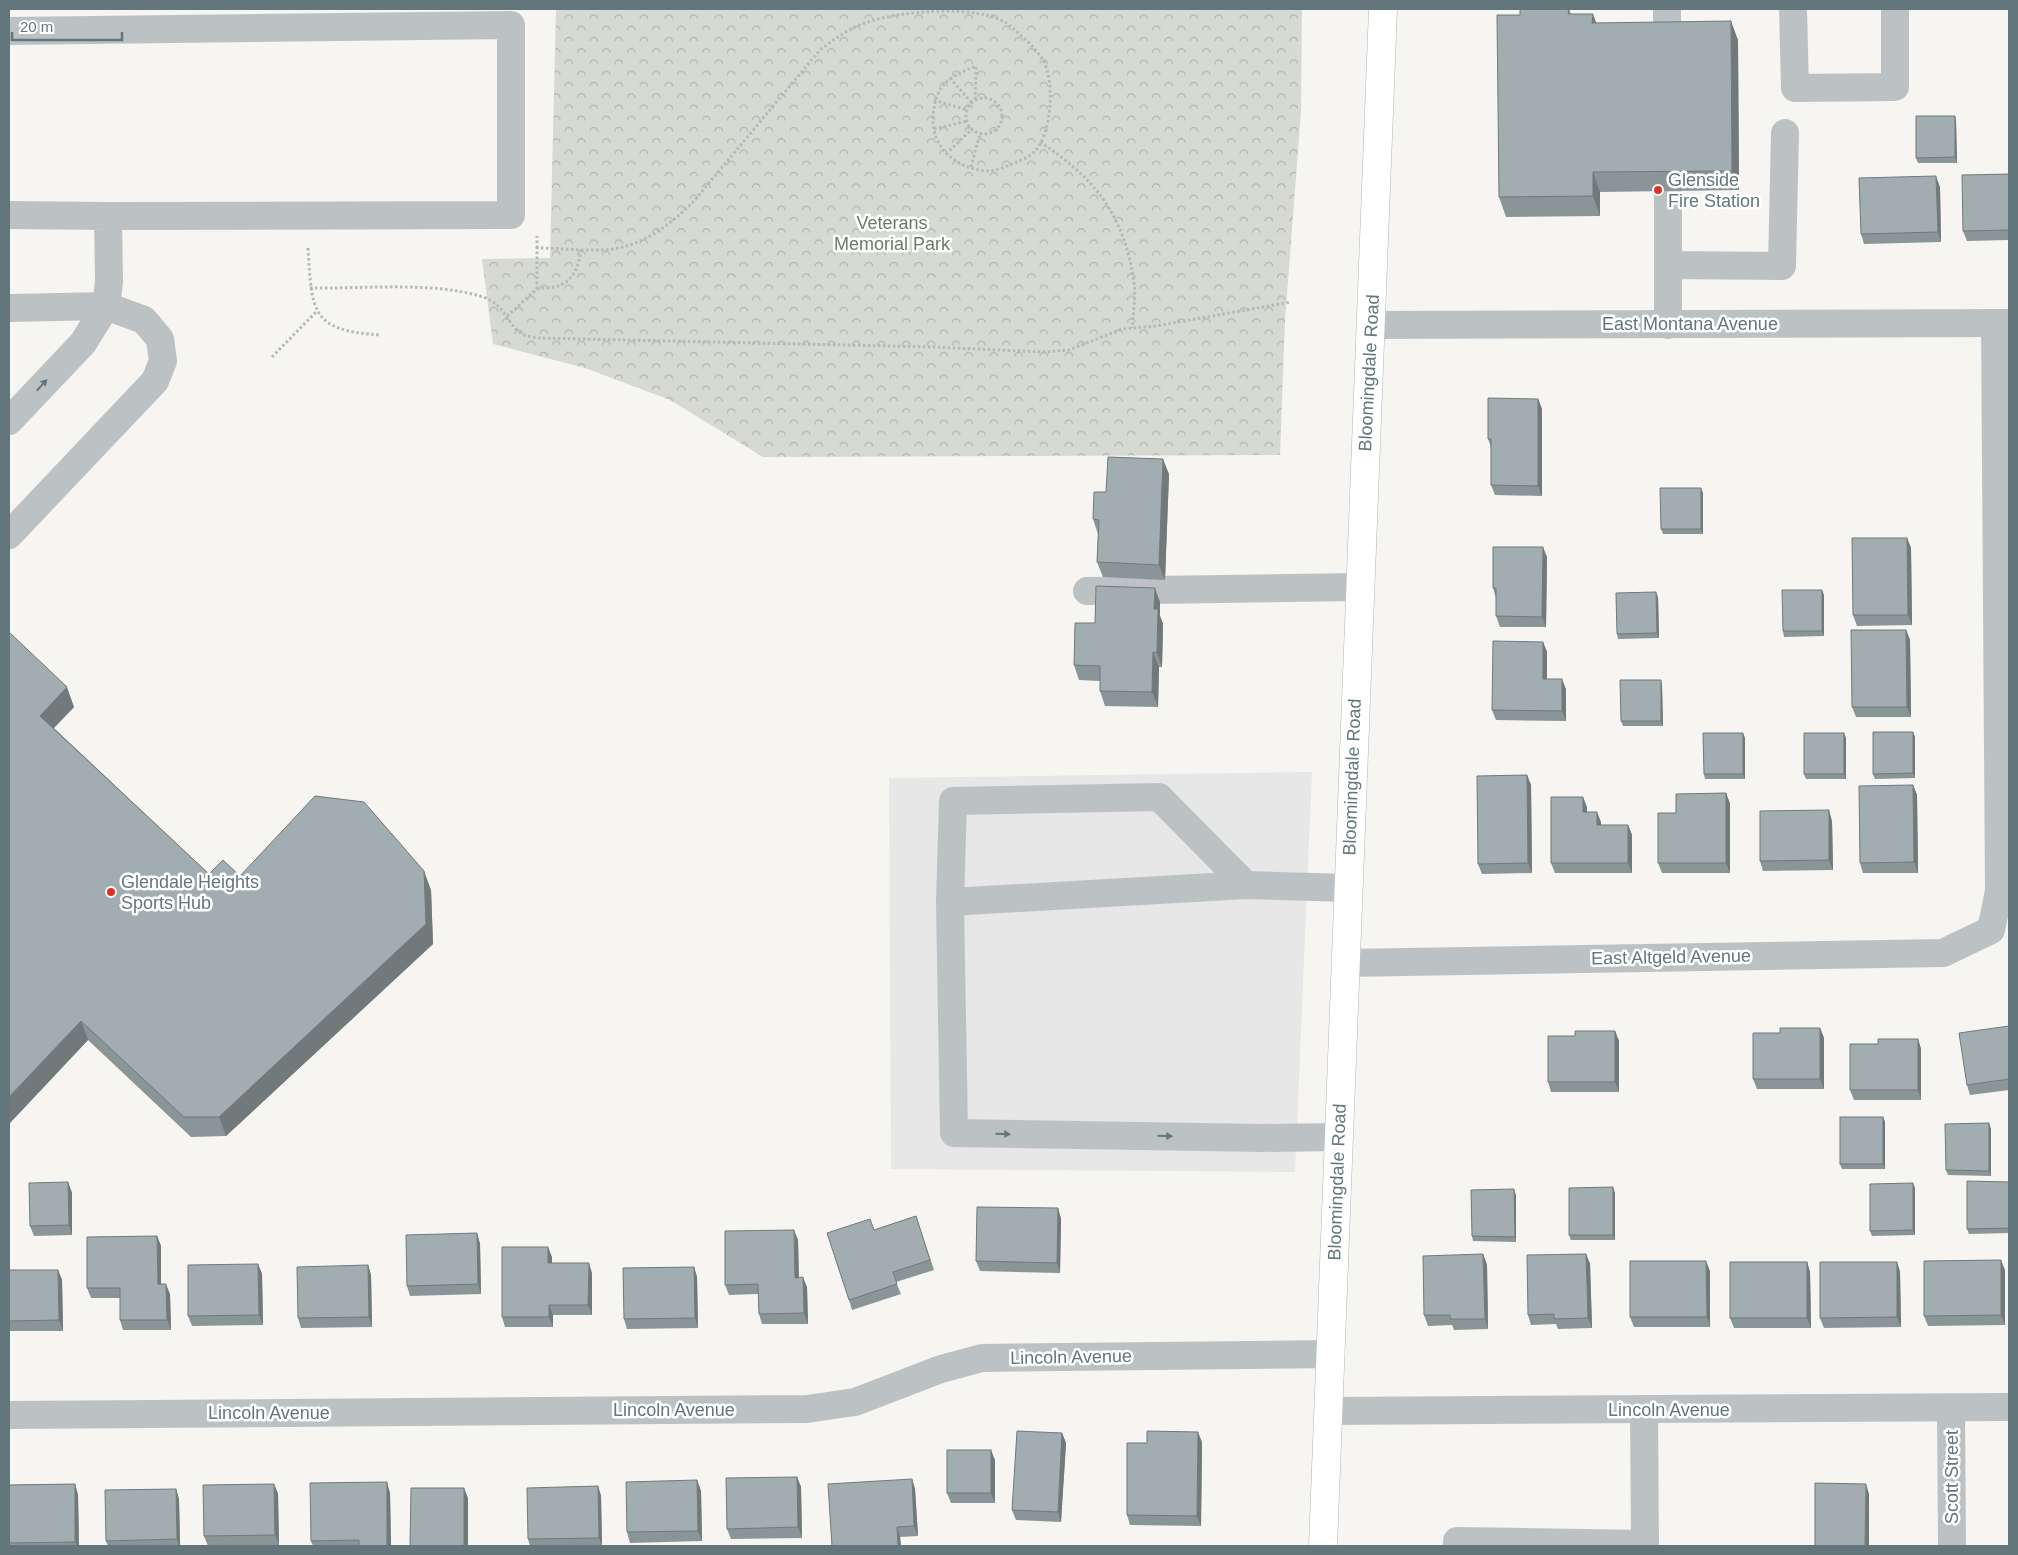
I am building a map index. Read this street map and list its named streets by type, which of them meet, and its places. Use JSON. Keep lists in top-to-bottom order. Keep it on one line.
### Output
{"streets":{"main road":["Bloomingdale Road"],"street":["East Montana Avenue","East Altgeld Avenue","Lincoln Avenue","Scott Street"]},"crossings":[["East Montana Avenue","Bloomingdale Road"],["East Montana Avenue","East Altgeld Avenue"],["Bloomingdale Road","East Altgeld Avenue"],["Bloomingdale Road","Lincoln Avenue"],["Lincoln Avenue","Scott Street"]],"parks":["Veterans Memorial Park"],"places":["Glenside Fire Station","Glendale Heights Sports Hub"],"scale_bar":"20 m"}
